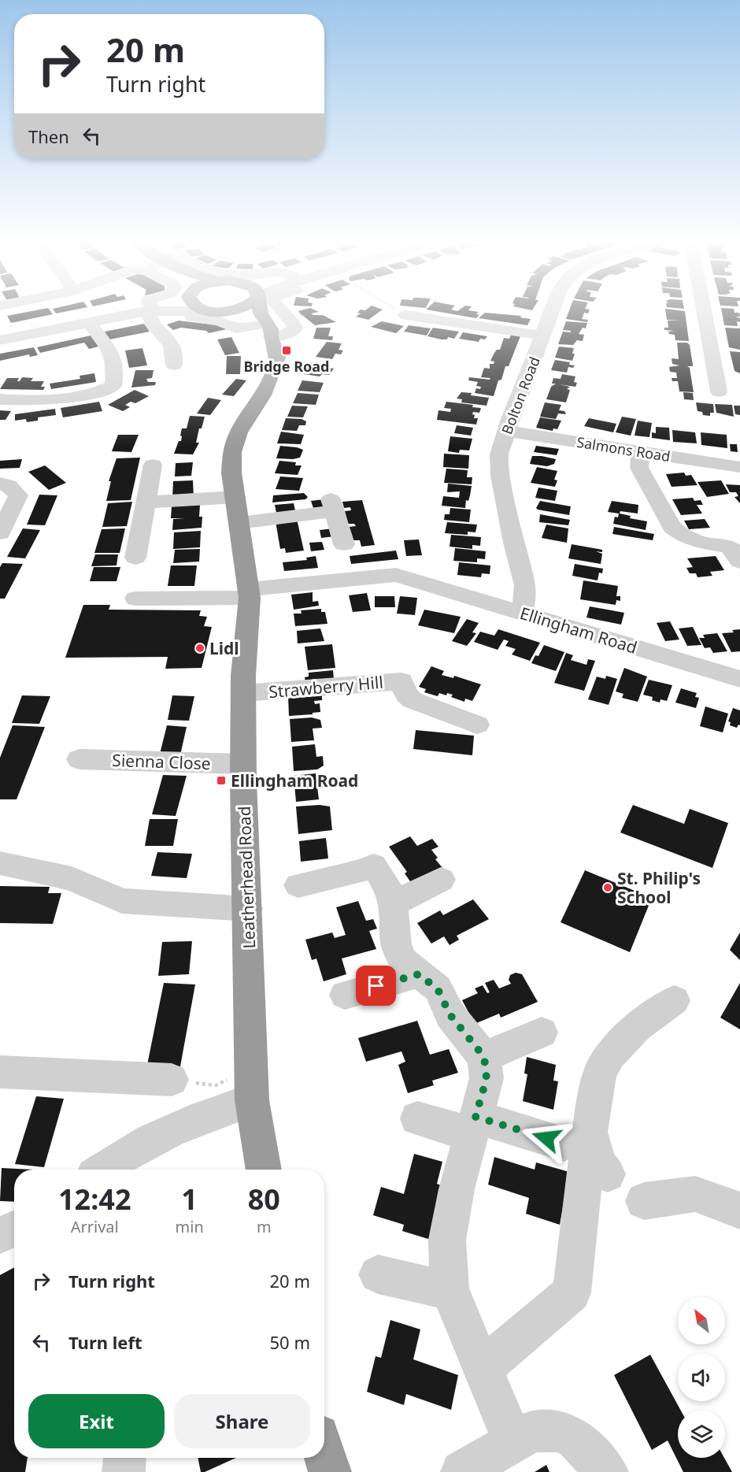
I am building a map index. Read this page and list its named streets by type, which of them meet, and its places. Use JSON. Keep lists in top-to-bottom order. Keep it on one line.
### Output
{"streets":{"highway":["Leatherhead Road"],"street":["Bolton Road","Salmons Road","Ellingham Road","Strawberry Hill","Sienna Close"]},"crossings":[["Bolton Road","Salmons Road"],["Bolton Road","Ellingham Road"],["Ellingham Road","Leatherhead Road"],["Strawberry Hill","Leatherhead Road"],["Sienna Close","Leatherhead Road"]],"places":{"transit":["Bridge Road","Ellingham Road"],"other":["Lidl","St. Philip's School"]},"north":"top left","page":{"turn":["20 m","Turn right"],"then":"Then","eta":["12:42","Arrival","1","min","80","m"],"list":[{"name":"Turn right","value":"20 m"},{"name":"Turn left","value":"50 m"}],"buttons":["Exit","Share"]}}
